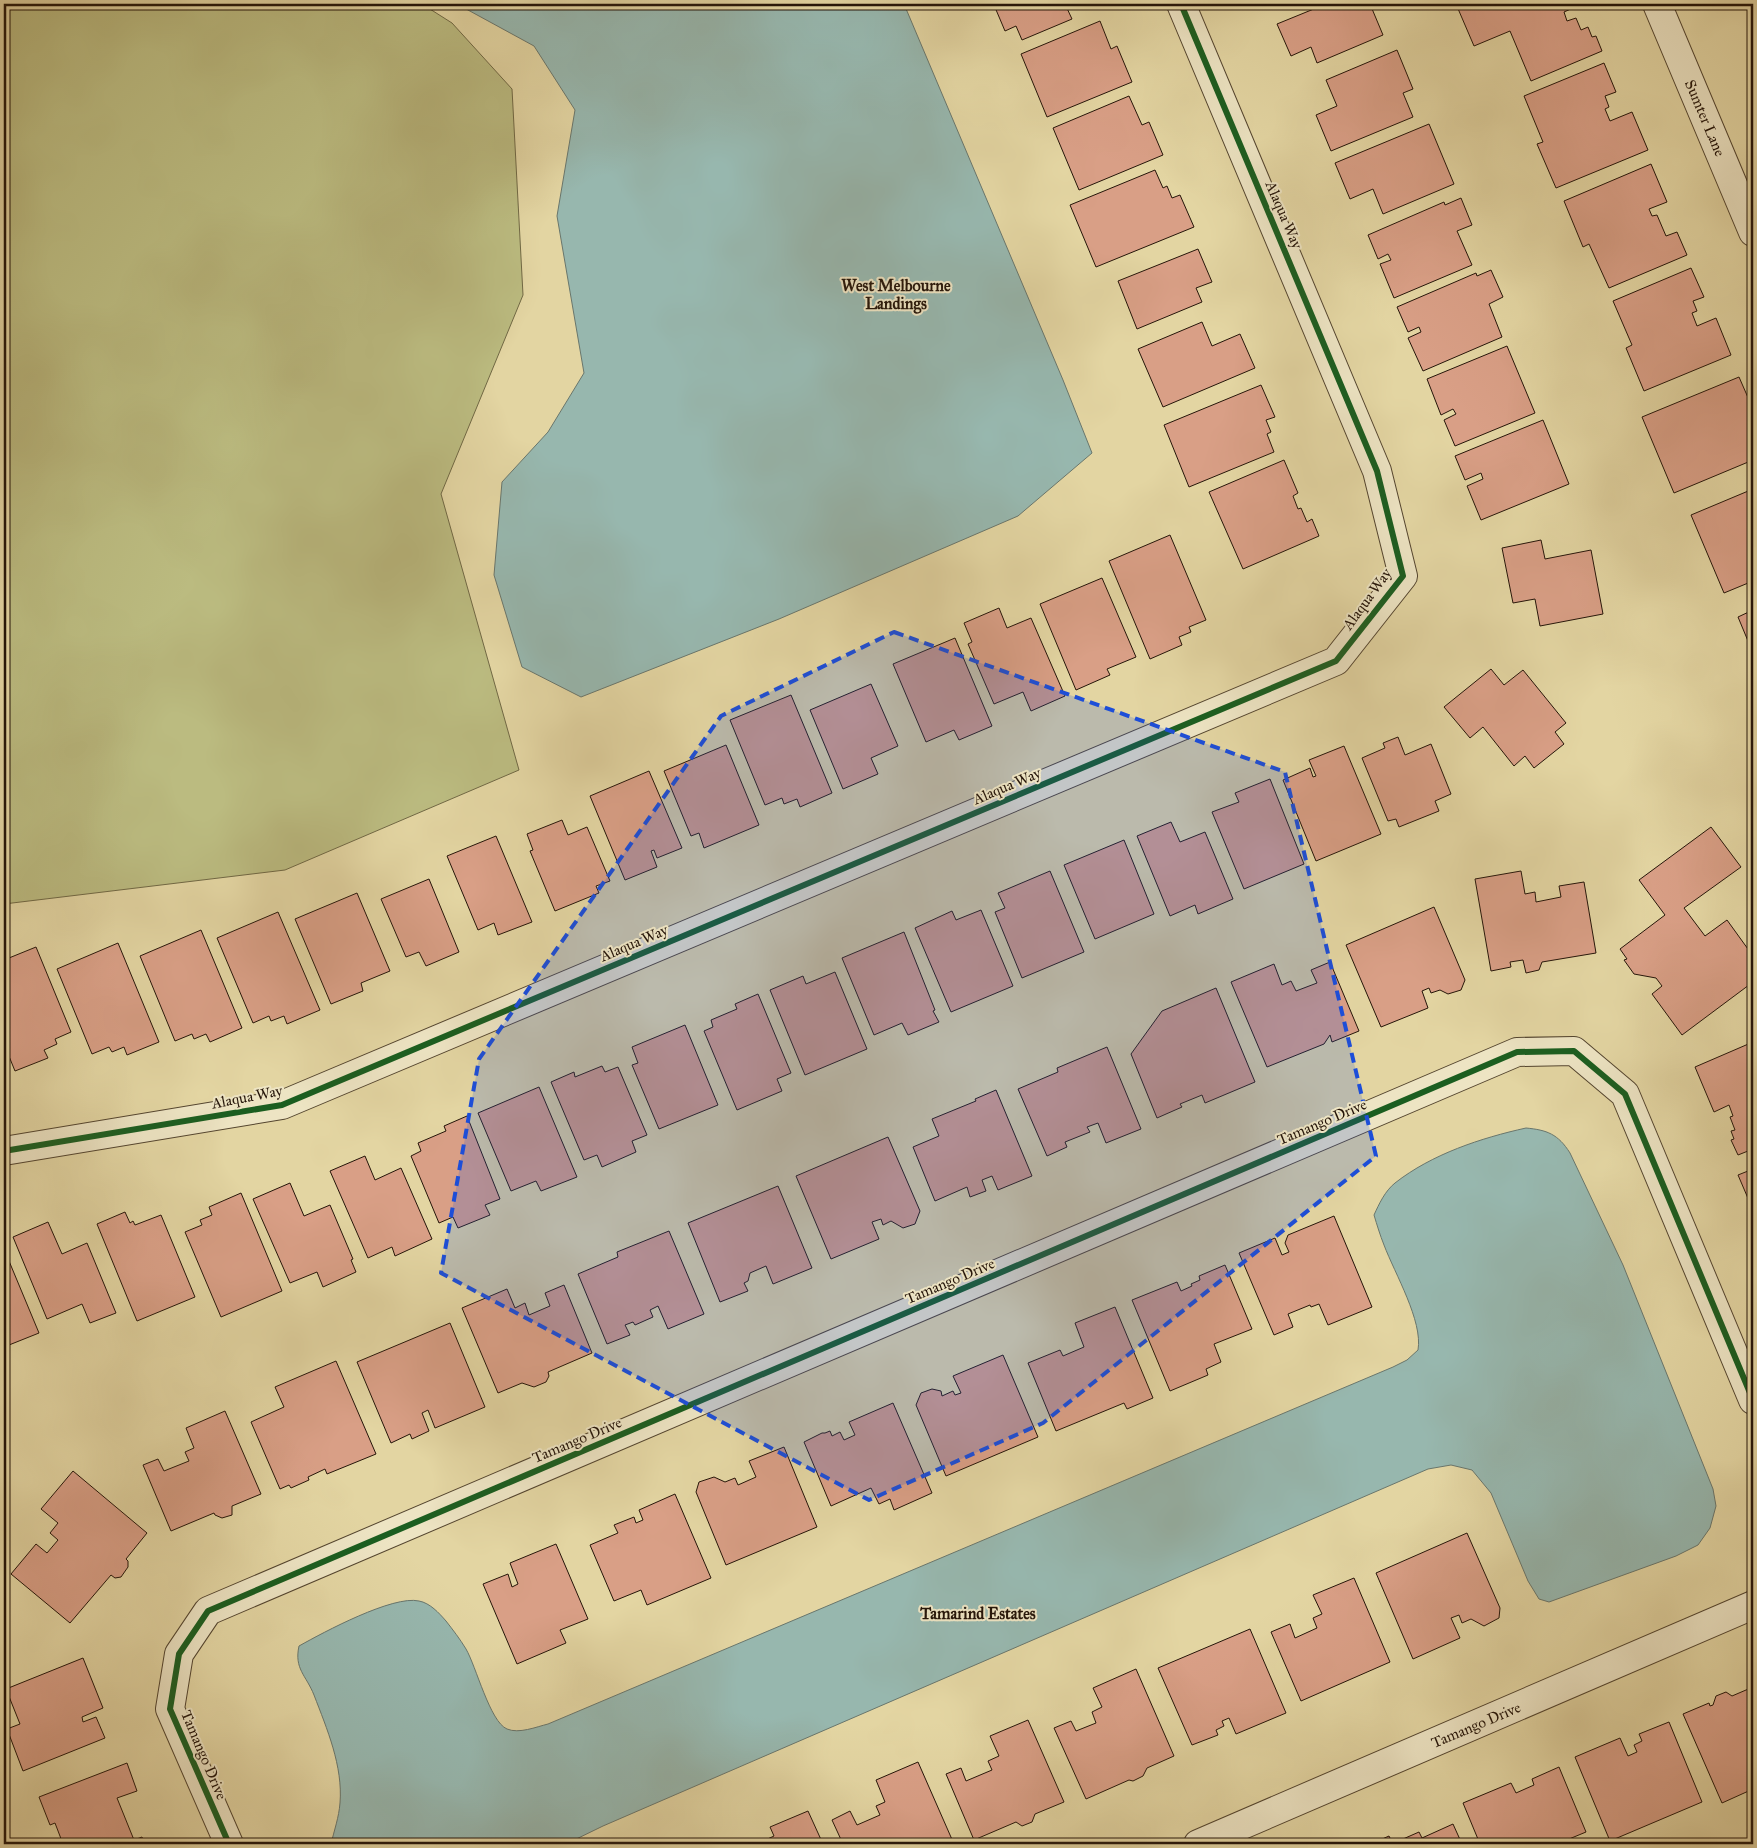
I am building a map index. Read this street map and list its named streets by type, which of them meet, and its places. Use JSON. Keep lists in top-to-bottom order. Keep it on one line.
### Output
{"streets":{"street":["Sumter Lane","Alaqua Way","Tamango Drive"]},"districts":["West Melbourne Landings","Tamarind Estates"]}
